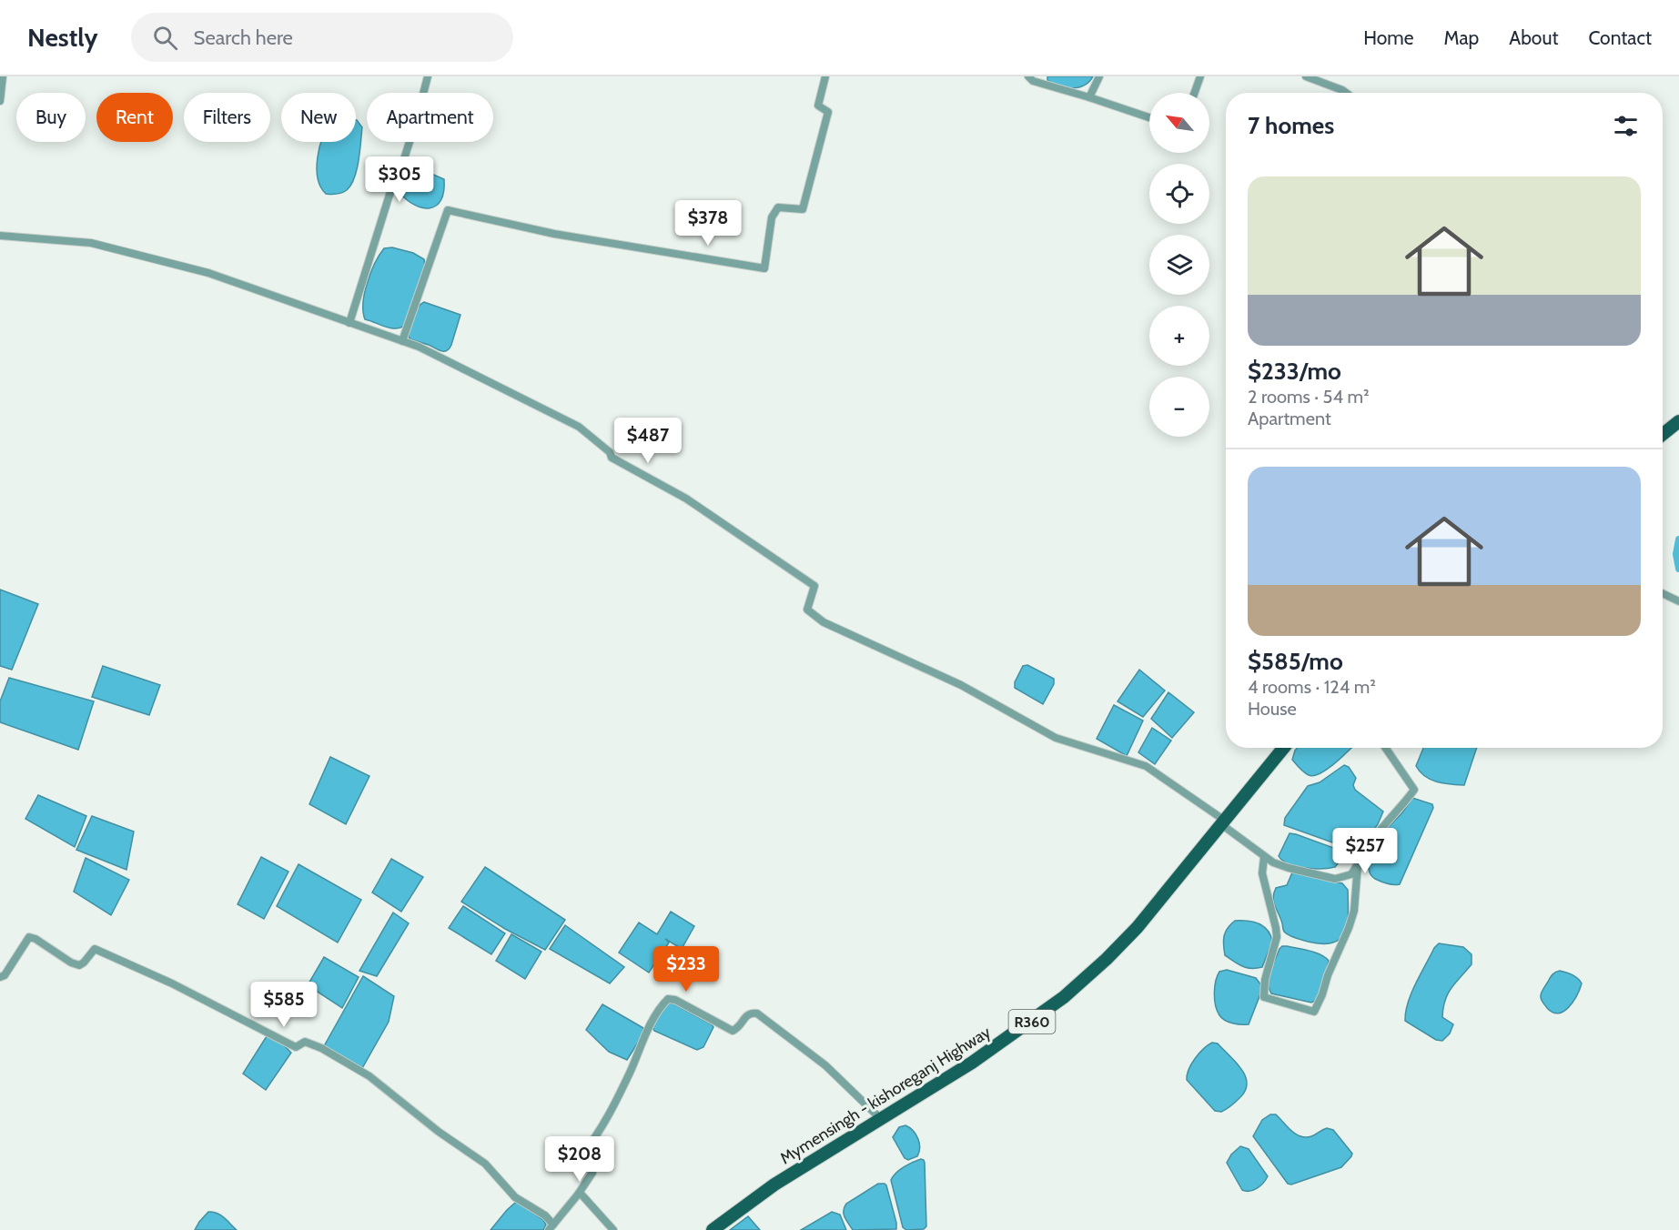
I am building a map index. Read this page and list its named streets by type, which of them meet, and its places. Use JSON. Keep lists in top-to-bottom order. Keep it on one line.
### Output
{"streets":{"main road":["R360","Mymensingh - kishoreganj Highway"]},"north":"top left","page":{"header":"Nestly","search":"Search here","nav":["Home","Map","About","Contact"],"map_buttons":["+","−"],"chip":["Buy","Rent","Filters","New","Apartment"],"heading":"7 homes","price":["$305","$378","$487","$257","$233","$585","$208"],"list":[{"name":"$233/mo","note":"2 rooms · 54 m² · Apartment"},{"name":"$585/mo","note":"4 rooms · 124 m² · House"}]}}
